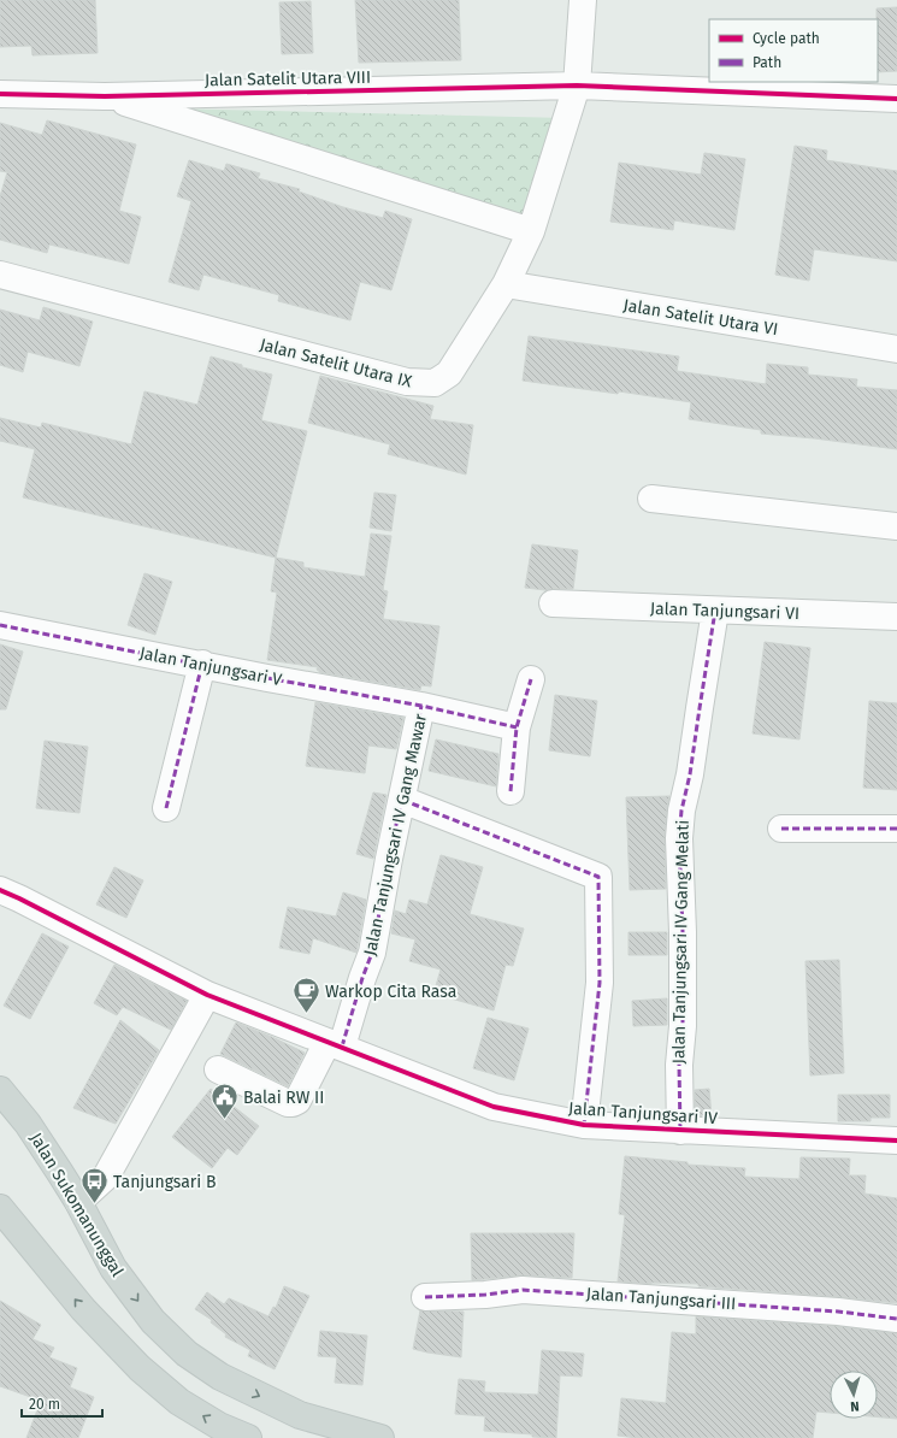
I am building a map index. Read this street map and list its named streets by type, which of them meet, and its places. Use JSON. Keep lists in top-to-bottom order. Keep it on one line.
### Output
{"streets":{"main road":["Jalan Sukomanunggal"],"street":["Jalan Satelit Utara VIII","Jalan Satelit Utara VI","Jalan Satelit Utara IX","Jalan Tanjungsari VI","Jalan Tanjungsari V","Jalan Tanjungsari IV Gang Mawar","Jalan Tanjungsari IV Gang Melati","Jalan Tanjungsari IV","Jalan Tanjungsari III"]},"crossings":[["Jalan Satelit Utara VIII","Jalan Satelit Utara IX"],["Jalan Satelit Utara VI","Jalan Satelit Utara IX"],["Jalan Tanjungsari VI","Jalan Tanjungsari IV Gang Melati"],["Jalan Tanjungsari V","Jalan Tanjungsari IV Gang Mawar"],["Jalan Tanjungsari IV Gang Mawar","Jalan Tanjungsari IV"],["Jalan Tanjungsari IV Gang Melati","Jalan Tanjungsari IV"]],"places":{"cafe":["Warkop Cita Rasa"],"public building":["Balai RW II"],"bus stop":["Tanjungsari B"]},"legend":["Cycle path","Path"],"scale_bar":"20 m","north":"bottom"}
